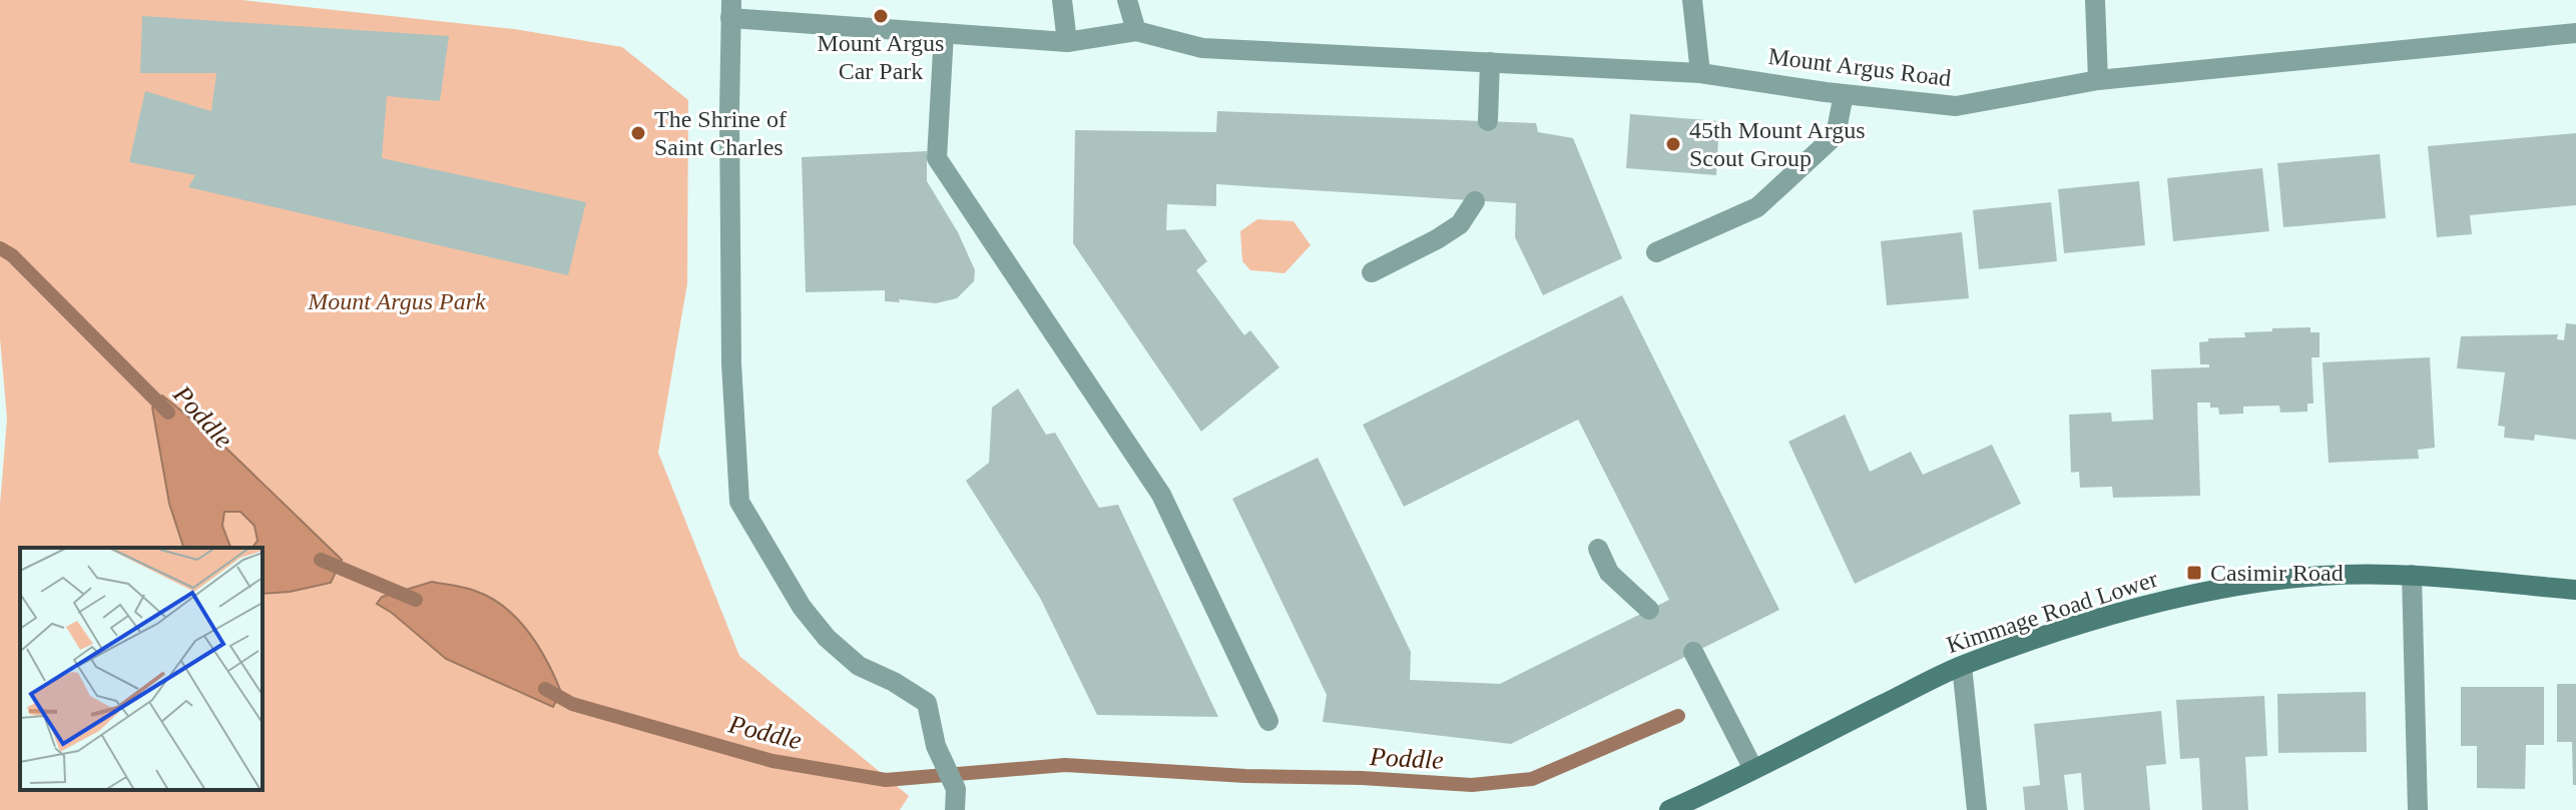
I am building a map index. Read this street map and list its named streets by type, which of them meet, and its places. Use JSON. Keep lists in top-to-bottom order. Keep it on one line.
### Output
{"streets":{"main road":["Kimmage Road Lower"],"street":["Mount Argus Road"]},"water":["Poddle"],"parks":["Mount Argus Park"],"places":{"other":["Mount Argus Car Park","The Shrine of Saint Charles","45th Mount Argus Scout Group"],"transit":["Casimir Road"]}}
